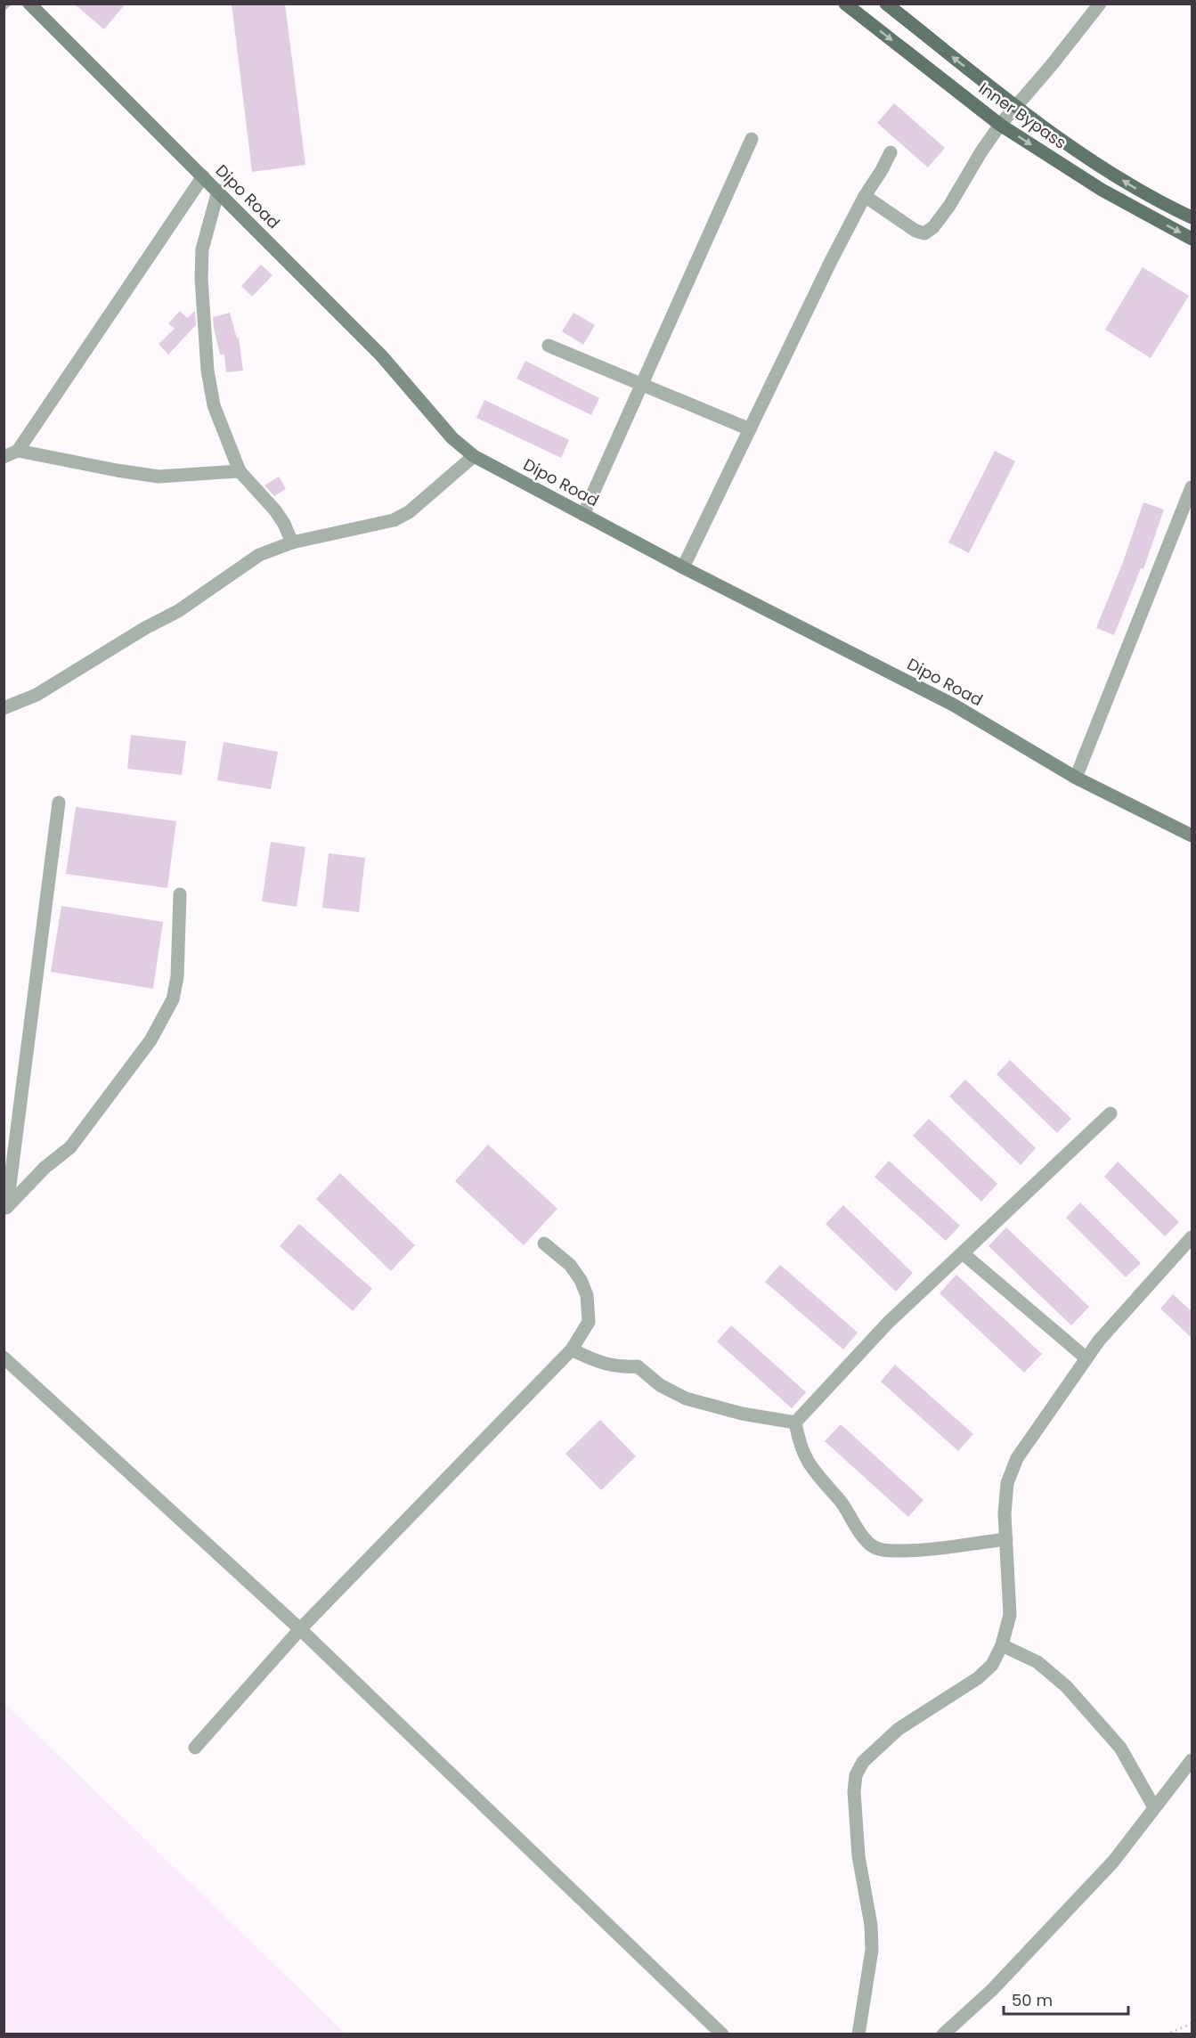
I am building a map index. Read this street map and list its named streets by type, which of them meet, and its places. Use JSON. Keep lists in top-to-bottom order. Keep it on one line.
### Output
{"streets":{"main road":["Inner Bypass","Dipo Road"]},"scale_bar":"50 m"}
